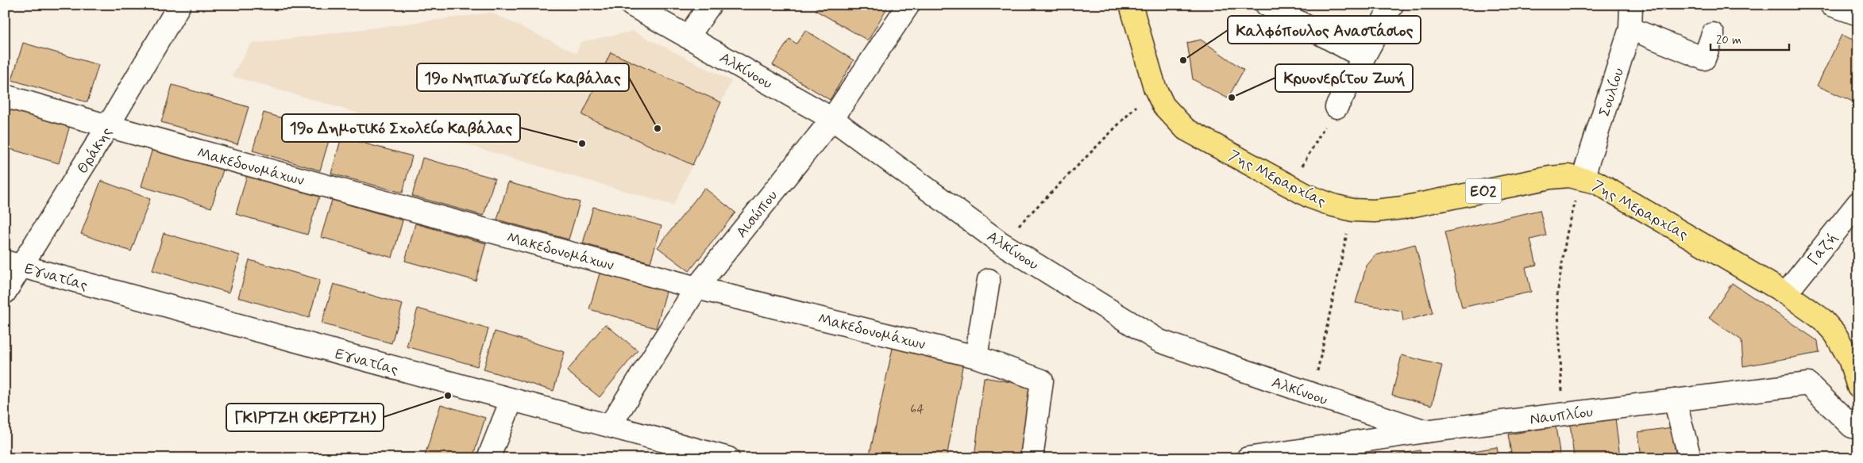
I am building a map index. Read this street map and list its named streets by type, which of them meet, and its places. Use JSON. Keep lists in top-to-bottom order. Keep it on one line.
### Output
{"streets":{"main road":["7ης Μεραρχίας","ΕΟ2"],"street":["Αλκίνοου","Σουλίου","Θράκης","Μακεδονομάχων","Αισώπου","Γαζή","Εγνατίας","Ναυπλίου"]},"crossings":[["Αλκίνοου","Αισώπου"],["Αλκίνοου","Ναυπλίου"],["Σουλίου","7ης Μεραρχίας"],["Θράκης","Μακεδονομάχων"],["Θράκης","Εγνατίας"],["Μακεδονομάχων","Αισώπου"],["7ης Μεραρχίας","Γαζή"],["Αισώπου","Εγνατίας"]],"places":["Καλφόπουλος Αναστάσιος","Κρυονερίτου Ζωή","19ο Νηπιαγωγείο Καβάλας","19ο Δημοτικό Σχολείο Καβάλας","ΓΚΙΡΤΖΗ (ΚΕΡΤΖΗ)"],"house_numbers":["64"],"scale_bar":"20 m"}
